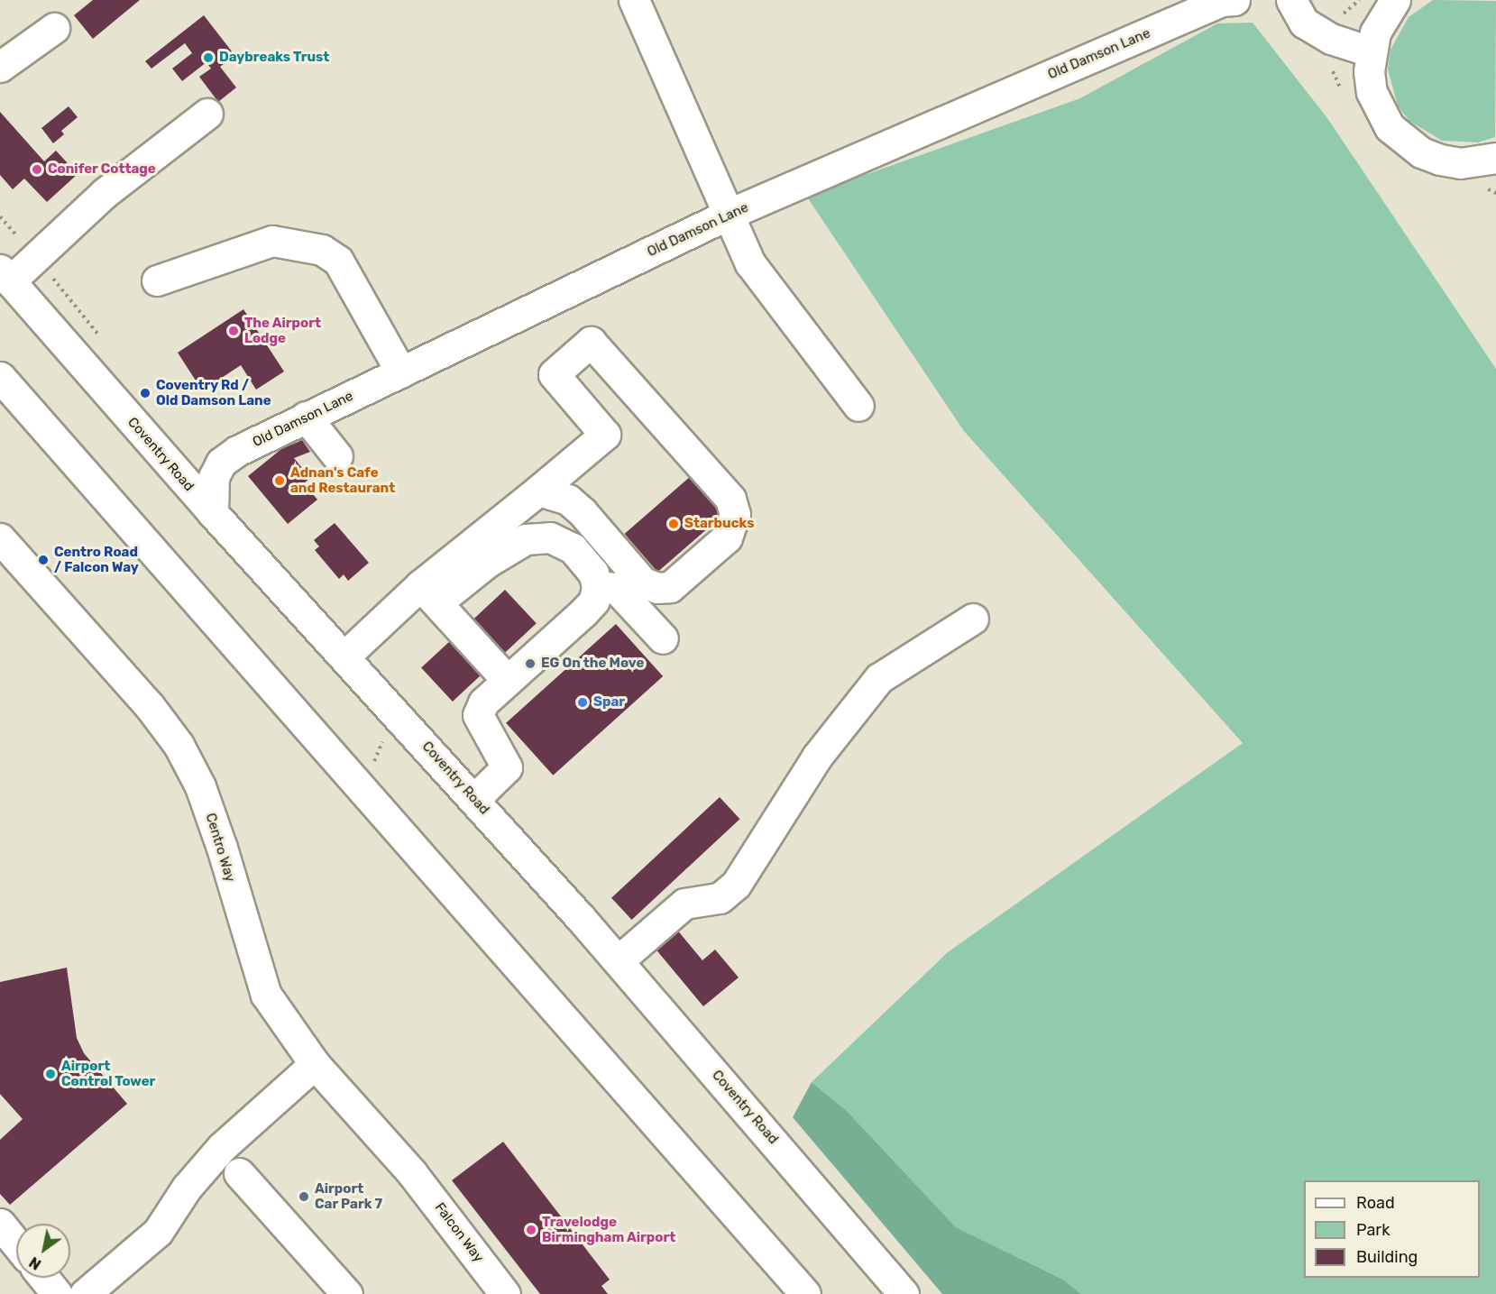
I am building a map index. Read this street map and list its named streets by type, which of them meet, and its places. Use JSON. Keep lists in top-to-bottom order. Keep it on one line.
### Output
{"streets":{"main road":["Old Damson Lane","Coventry Road","Centro Way","Falcon Way"]},"crossings":[["Old Damson Lane","Coventry Road"],["Centro Way","Falcon Way"]],"places":["Daybreaks Trust","Conifer Cottage","The Airport Lodge","Coventry Rd / Old Damson Lane","Adnan's Cafe and Restaurant","Starbucks","Centro Road / Falcon Way","EG On the Move","Spar","Airport Control Tower","Airport Car Park 7","Travelodge Birmingham Airport"],"legend":["Road","Park","Building"],"north":"bottom left"}
